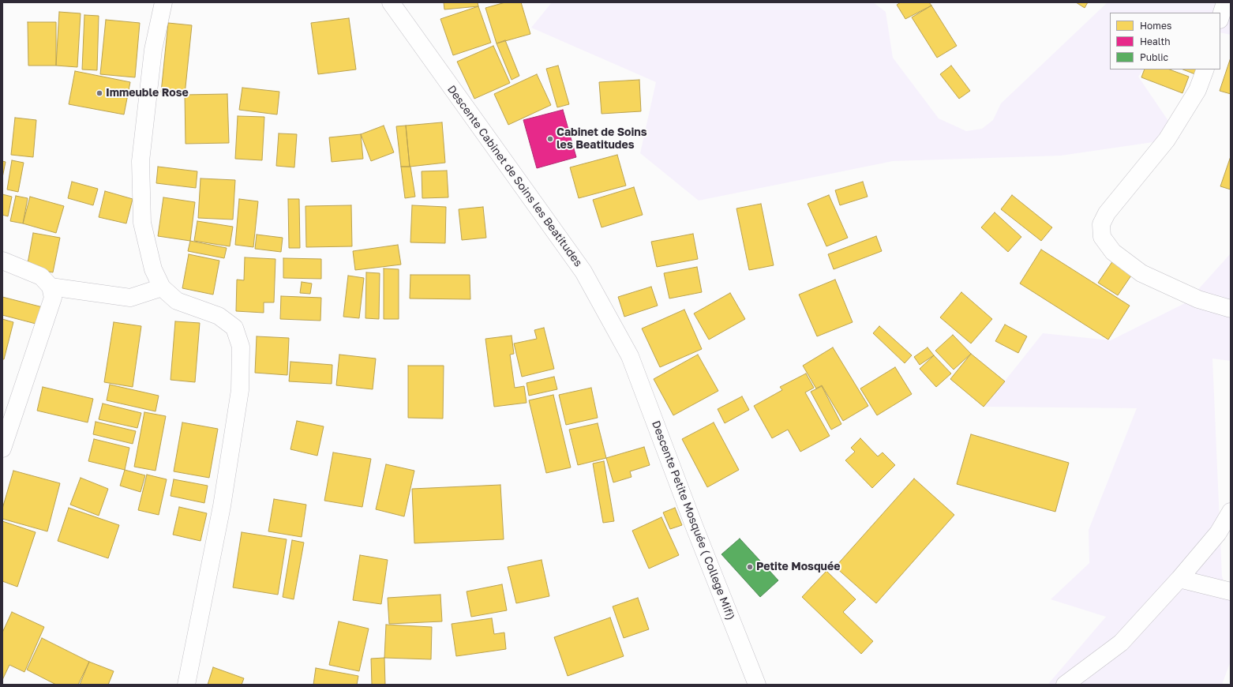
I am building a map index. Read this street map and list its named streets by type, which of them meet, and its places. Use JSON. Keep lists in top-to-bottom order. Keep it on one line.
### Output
{"streets":{"street":["Descente Cabinet de Soins les Beatitudes","Descente Petite Mosquée ( College Mifi)"]},"crossings":[["Descente Cabinet de Soins les Beatitudes","Descente Petite Mosquée ( College Mifi)"]],"places":["Immeuble Rose","Cabinet de Soins les Beatitudes","Petite Mosquée"],"legend":["Homes","Health","Public"]}
